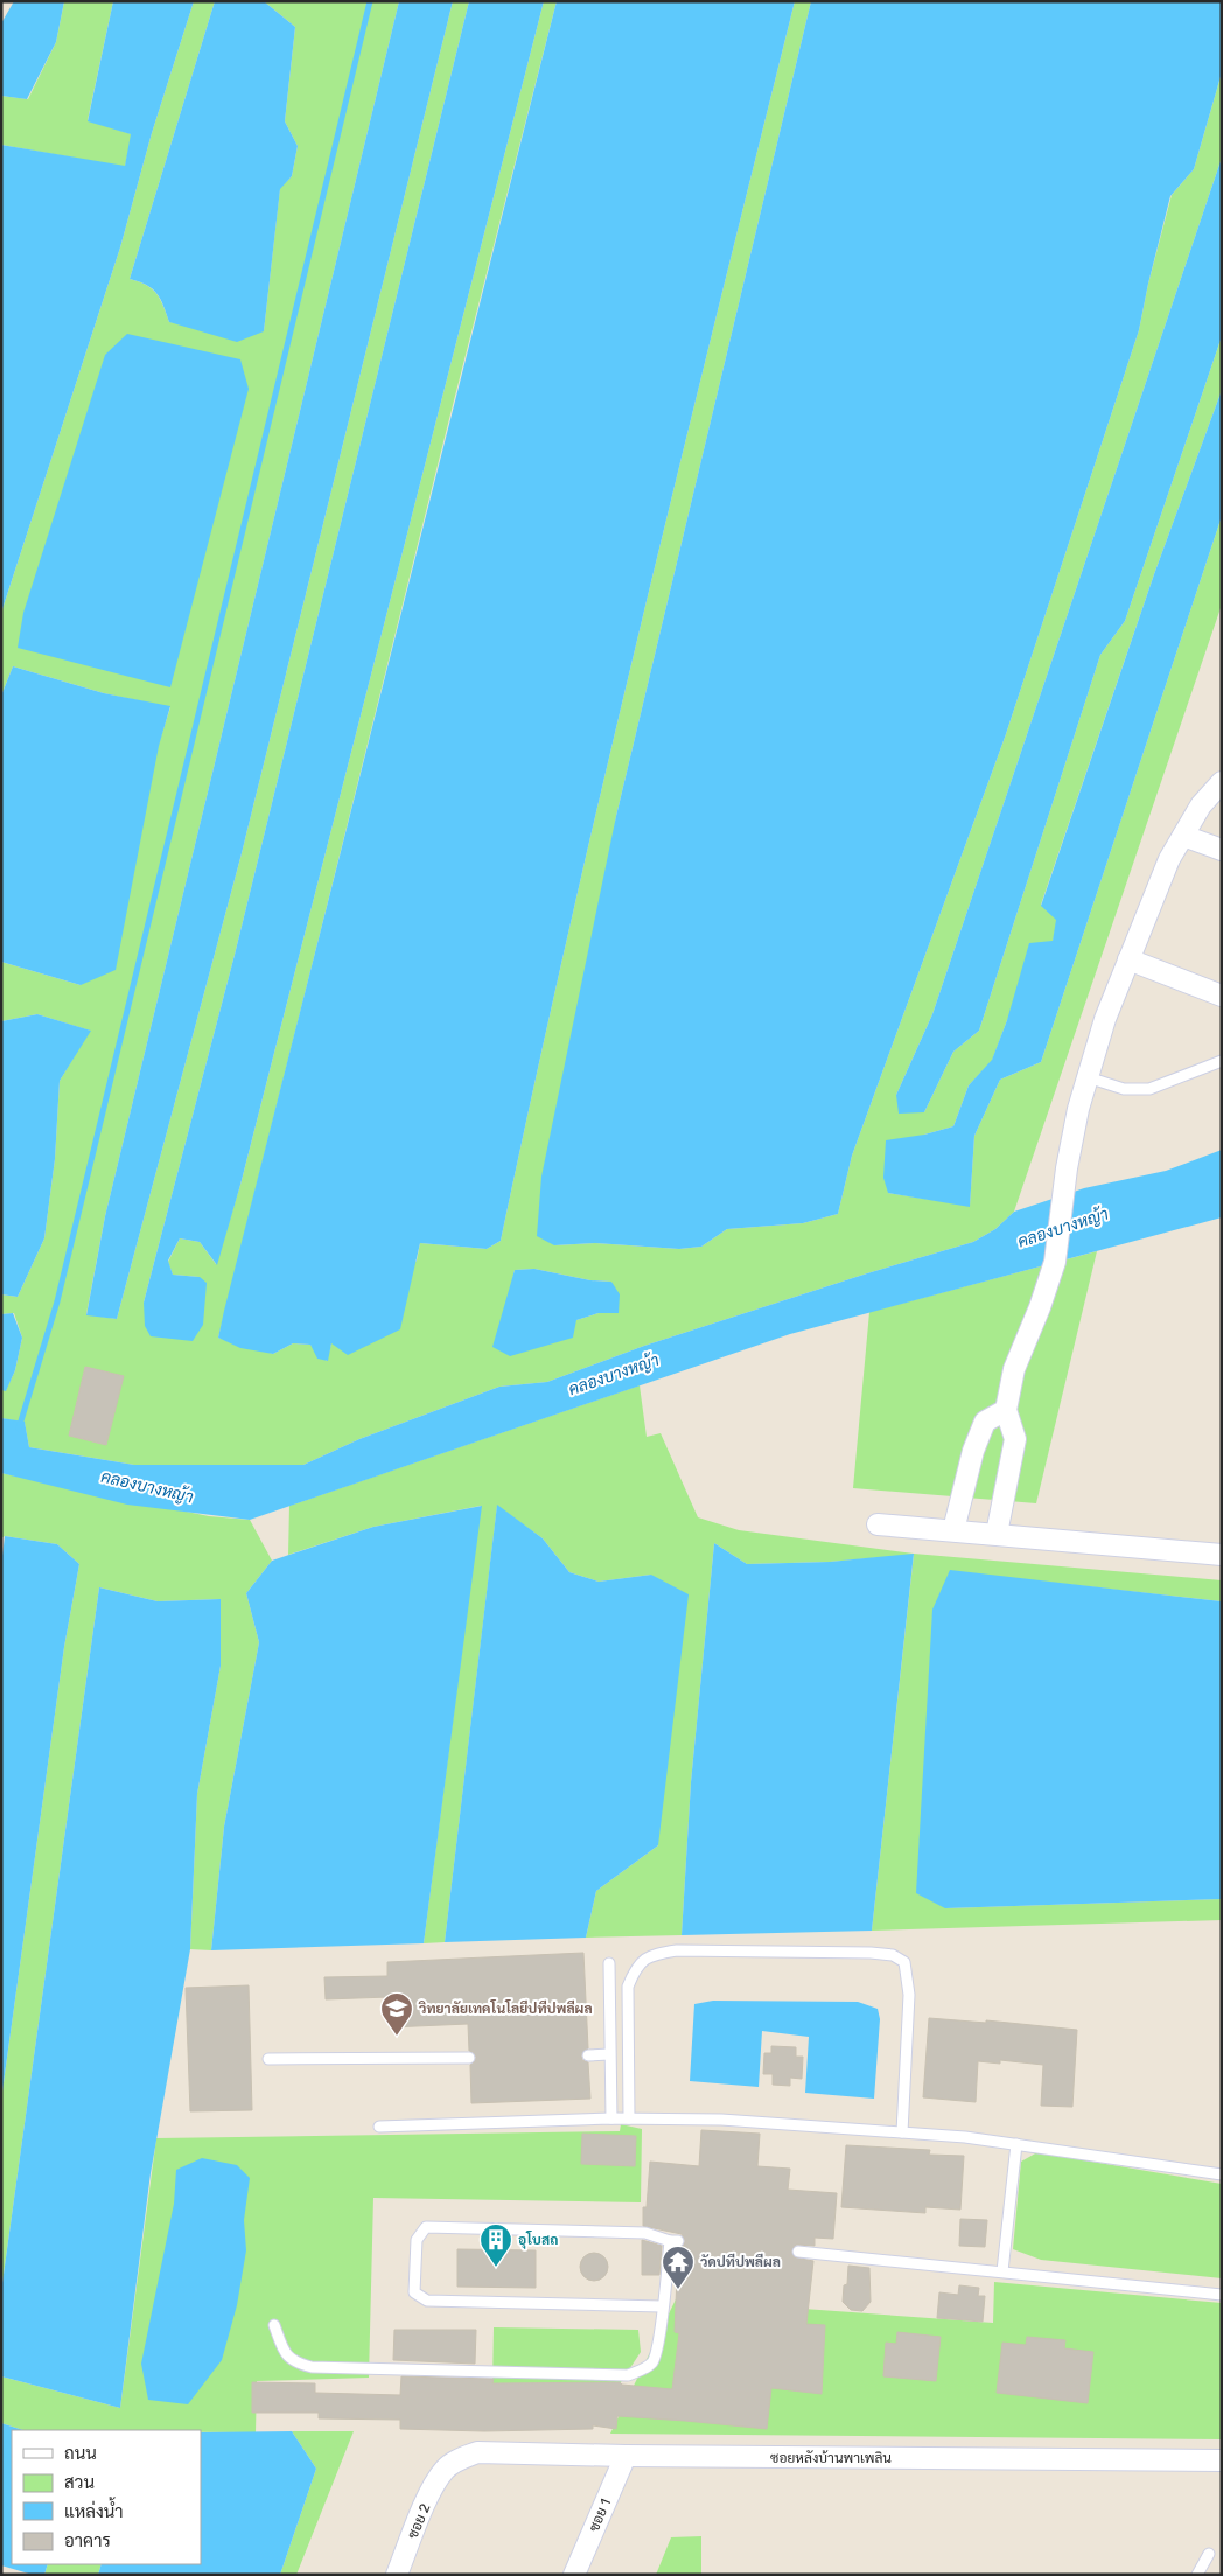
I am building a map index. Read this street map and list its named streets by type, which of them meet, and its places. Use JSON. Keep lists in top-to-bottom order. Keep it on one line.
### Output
{"streets":{"street":["ซอยหลังบ้านพาเพลิน","ซอย 1","ซอย 2"]},"crossings":[["ซอยหลังบ้านพาเพลิน","ซอย 1"],["ซอยหลังบ้านพาเพลิน","ซอย 2"]],"water":["คลองบางหญ้า"],"places":{"school or university":["วิทยาลัยเทคโนโลยีปทีปพลีผล"],"building":["อุโบสถ"],"temple":["วัดปทีปพลีผล"]},"legend":["ถนน","สวน","แหล่งน้ำ","อาคาร"]}
